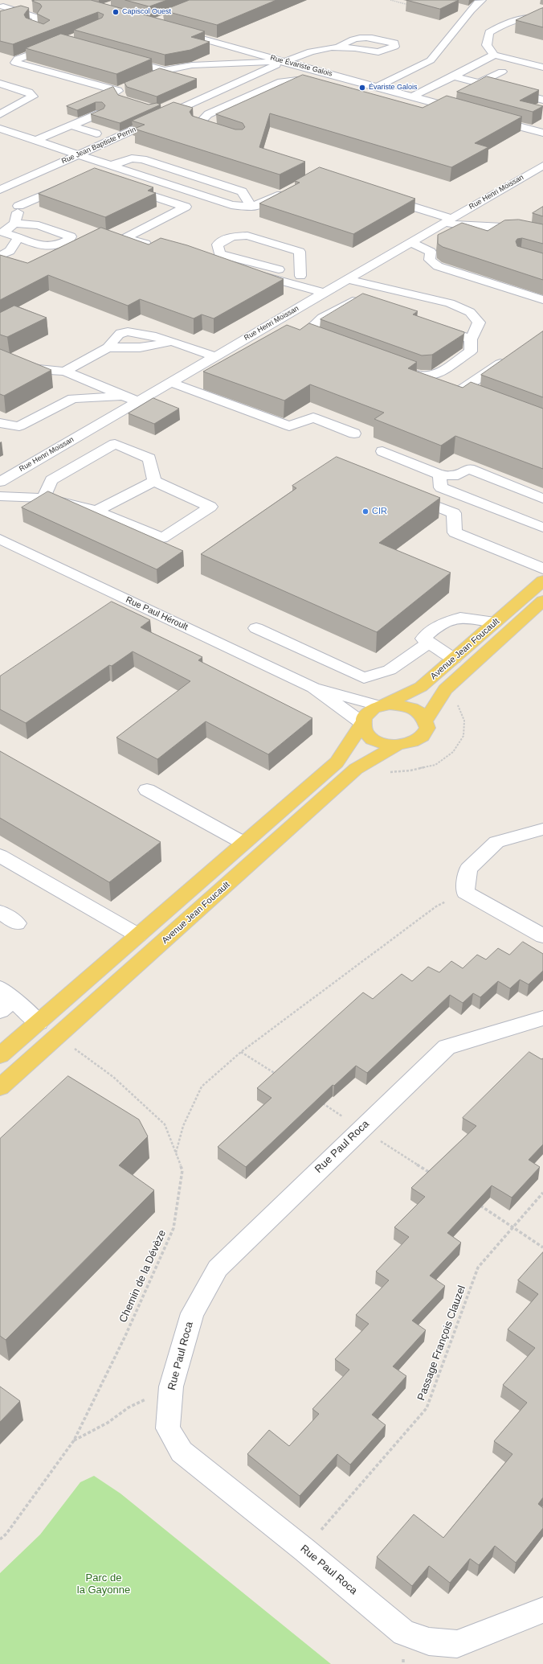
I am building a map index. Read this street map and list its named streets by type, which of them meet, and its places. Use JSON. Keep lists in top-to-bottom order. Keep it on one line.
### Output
{"streets":{"main road":["Avenue Jean Foucault"],"street":["Rue Évariste Galois","Rue Jean Baptiste Perrin","Rue Henri Moissan","Rue Paul Héroult","Rue Paul Roca"],"path":["Chemin de la Dévèze","Passage François Clauzel"]},"crossings":[["Rue Évariste Galois","Rue Jean Baptiste Perrin"],["Rue Paul Héroult","Avenue Jean Foucault"],["Avenue Jean Foucault","Chemin de la Dévèze"],["Rue Paul Roca","Passage François Clauzel"]],"parks":["Parc de la Gayonne"],"places":["Capiscol Ouest","Évariste Galois","CIR"]}
